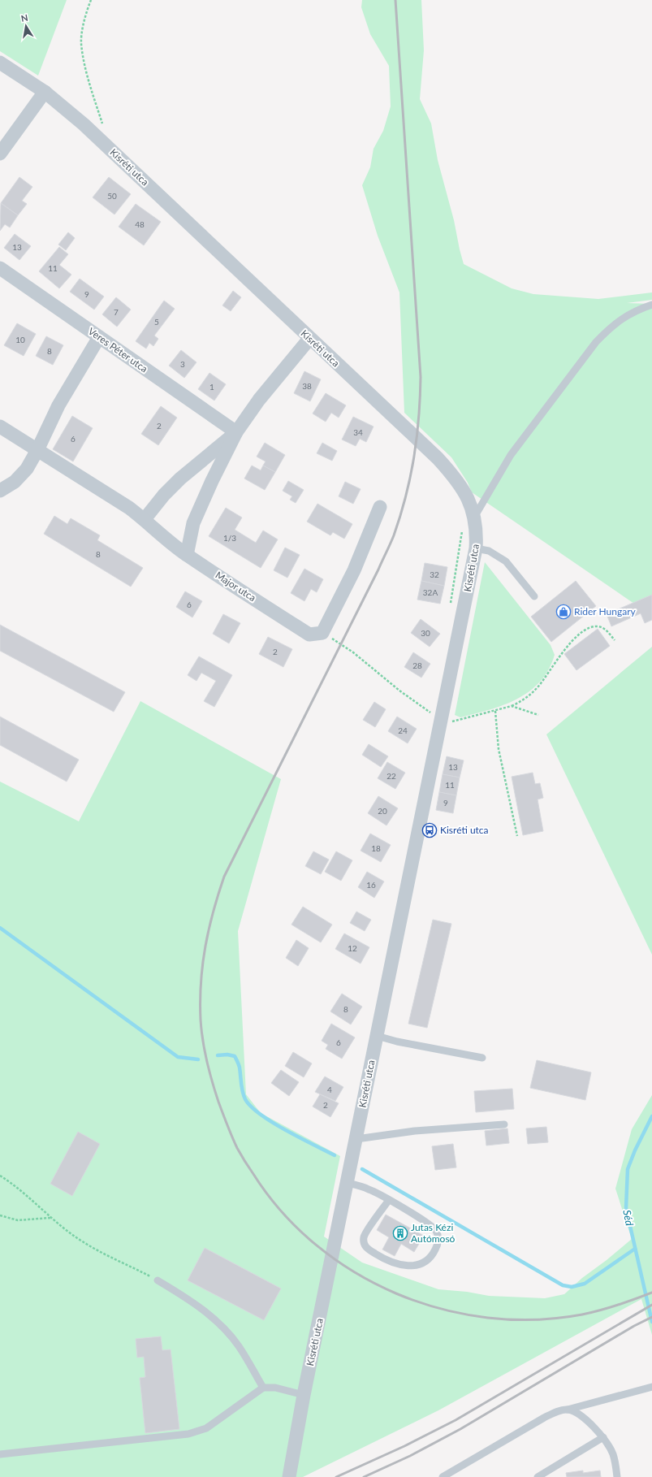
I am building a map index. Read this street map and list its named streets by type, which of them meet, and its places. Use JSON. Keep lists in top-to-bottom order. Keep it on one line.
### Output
{"streets":{"street":["Kisréti utca","Veres Péter utca","Major utca"]},"water":["Séd"],"places":{"shop":["Rider Hungary"],"bus stop":["Kisréti utca"],"building":["Jutas Kézi Autómosó"]},"house_numbers":["50","48","13","11","9","7","5","10","8","3","38","1","2","34","6","1/3","8","32","32A","6","30","2","28","24","13","22","11","9","20","18","16","12","8","6","4","2"],"north":"top"}
